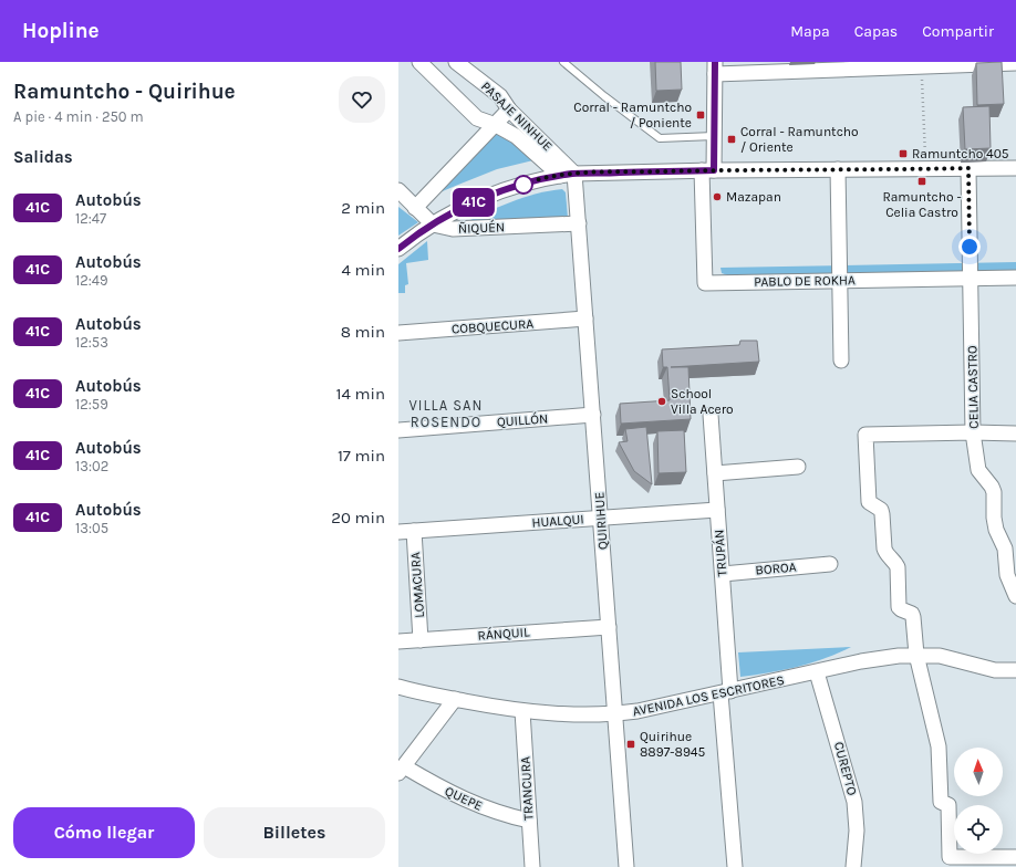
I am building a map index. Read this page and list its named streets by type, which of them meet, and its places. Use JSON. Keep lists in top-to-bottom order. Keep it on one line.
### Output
{"streets":{"street":["PASAJE NINHUE","ÑIQUÉN","PABLO DE ROKHA","COBQUECURA","CELIA CASTRO","QUILLÓN","HUALQUI","QUIRIHUE","TRUPÁN","BOROA","LOMACURA","RÁNQUIL","AVENIDA LOS ESCRITORES","CUREPTO","TRANCURA","QUEPE"]},"crossings":[["PASAJE NINHUE","QUIRIHUE"],["ÑIQUÉN","QUIRIHUE"],["PABLO DE ROKHA","CELIA CASTRO"],["COBQUECURA","QUIRIHUE"],["QUILLÓN","QUIRIHUE"],["HUALQUI","QUIRIHUE"],["HUALQUI","TRUPÁN"],["HUALQUI","LOMACURA"],["QUIRIHUE","RÁNQUIL"],["QUIRIHUE","AVENIDA LOS ESCRITORES"],["TRUPÁN","BOROA"],["TRUPÁN","AVENIDA LOS ESCRITORES"],["LOMACURA","RÁNQUIL"],["AVENIDA LOS ESCRITORES","CUREPTO"],["AVENIDA LOS ESCRITORES","TRANCURA"],["TRANCURA","QUEPE"]],"districts":["VILLA SAN ROSENDO"],"places":{"transit":["Corral - Ramuntcho / Poniente","Corral - Ramuntcho / Oriente","Ramuntcho 405","Ramuntcho - Celia Castro","Quirihue 8897-8945"],"other":["Mazapan","School Villa Acero"]},"lines":["bus line 41C"],"north":"top","page":{"header":"Hopline","nav":["Mapa","Capas","Compartir"],"heading":[["Ramuntcho - Quirihue","A pie · 4 min · 250 m"],"Salidas"],"on_map":"41C","list":[{"mark":"41C","name":"Autobús","note":"12:47","value":"2 min"},{"mark":"41C","name":"Autobús","note":"12:49","value":"4 min"},{"mark":"41C","name":"Autobús","note":"12:53","value":"8 min"},{"mark":"41C","name":"Autobús","note":"12:59","value":"14 min"},{"mark":"41C","name":"Autobús","note":"13:02","value":"17 min"},{"mark":"41C","name":"Autobús","note":"13:05","value":"20 min"}],"buttons":["Cómo llegar","Billetes"]}}
